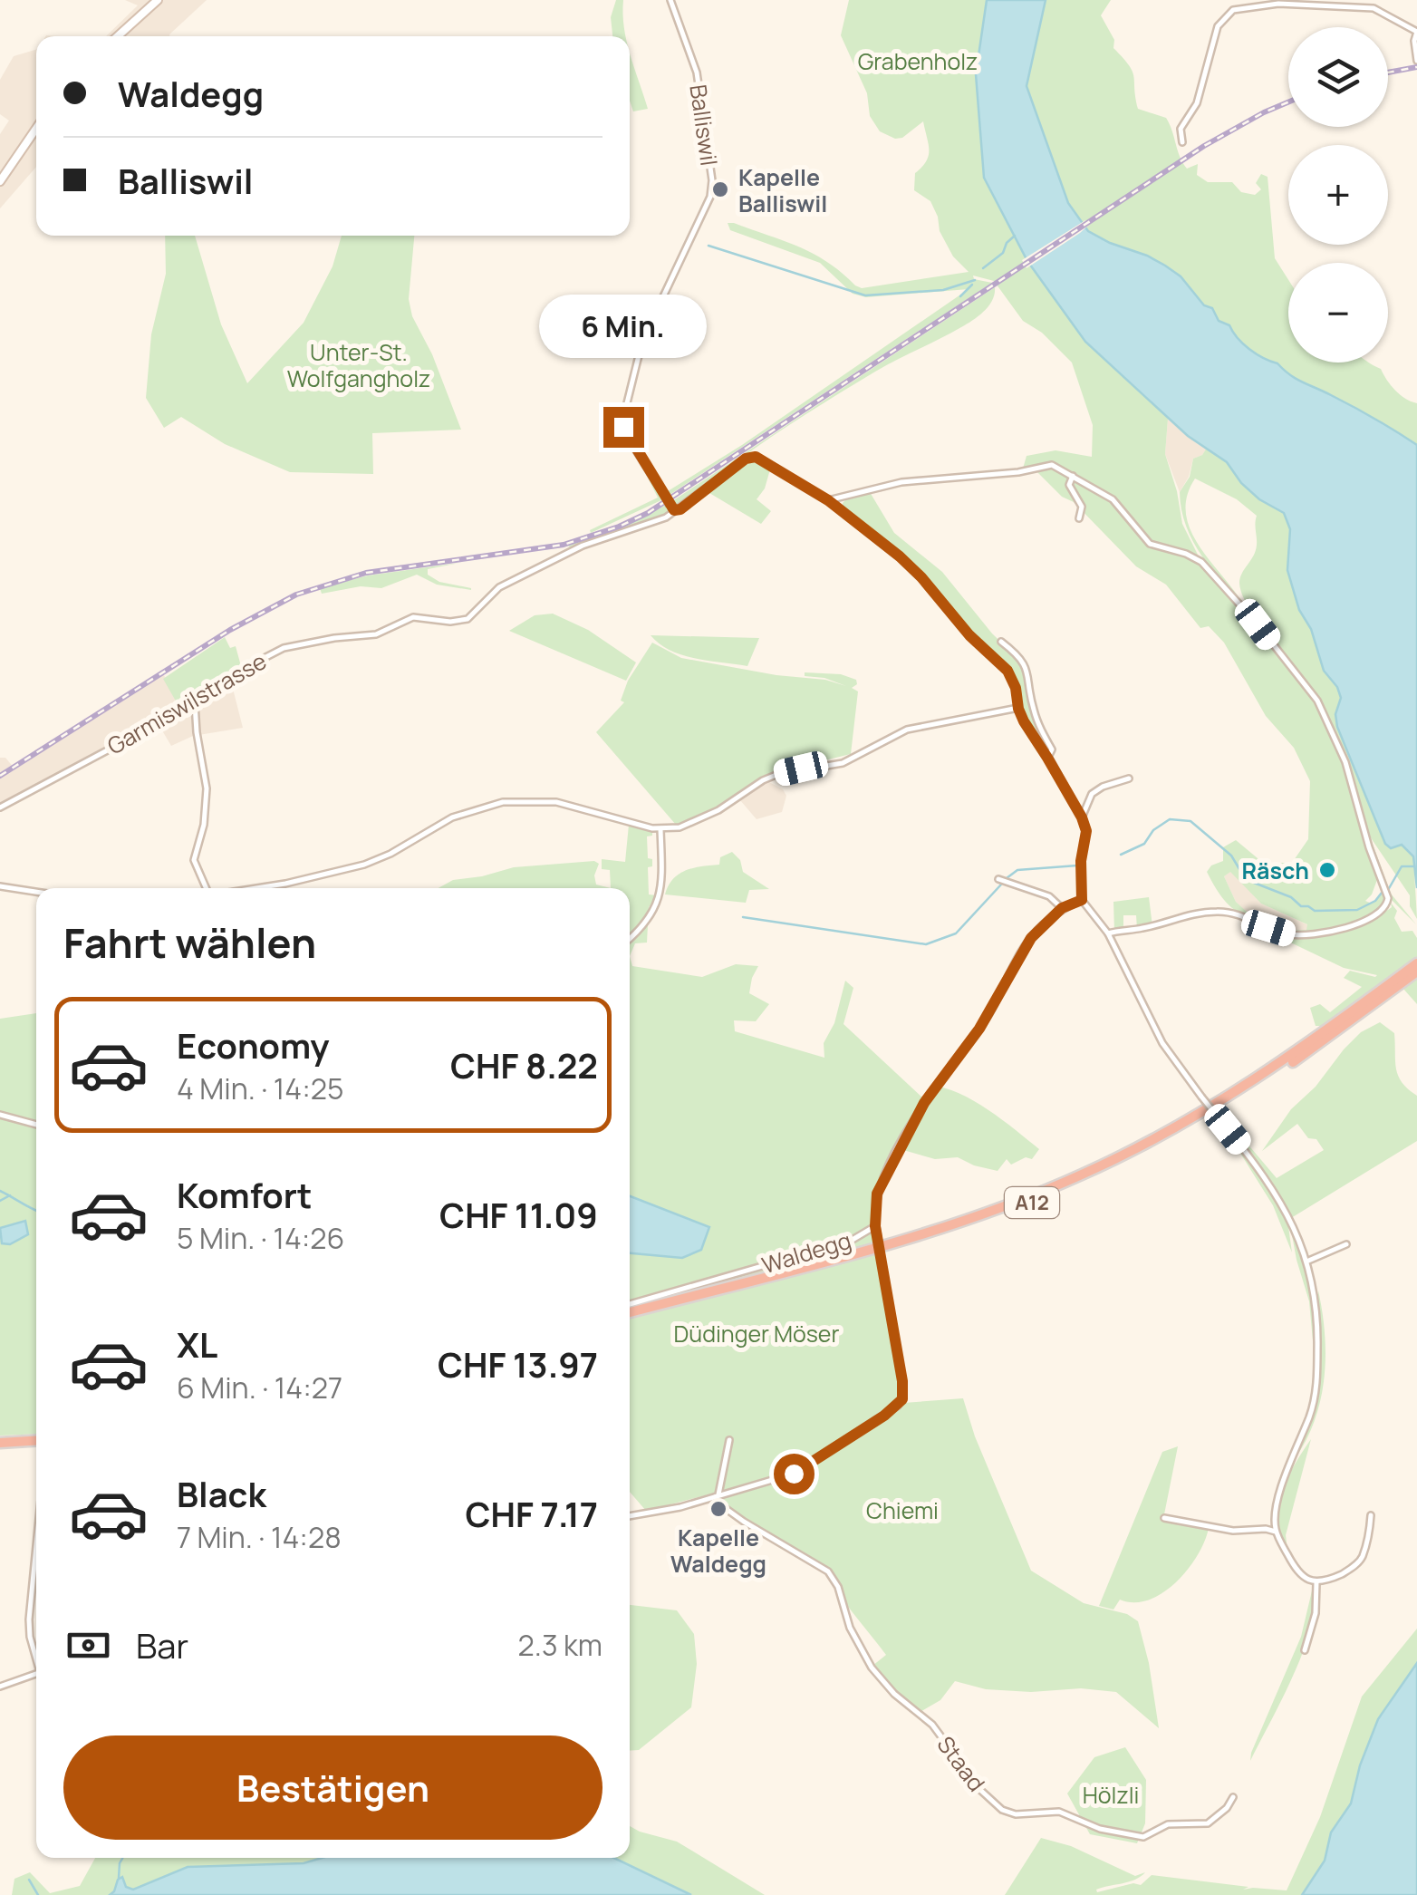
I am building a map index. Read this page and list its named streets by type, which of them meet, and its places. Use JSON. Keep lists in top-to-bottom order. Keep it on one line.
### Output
{"streets":{"highway":["A12"],"street":["Balliswil","Garmiswilstrasse","Waldegg","Staad"]},"crossings":[["Balliswil","Garmiswilstrasse"],["Waldegg","Staad"]],"parks":["Grabenholz","Unter-St. Wolfgangholz","Düdinger Möser","Chiemi","Hölzli"],"places":["Kapelle Balliswil","Räsch","Kapelle Waldegg"],"page":{"map_buttons":["+","−"],"banner":["Waldegg","Balliswil"],"bubble":"6 Min.","heading":"Fahrt wählen","list":[{"name":"Economy","note":"4 Min. · 14:25","value":"CHF 8.22"},{"name":"Komfort","note":"5 Min. · 14:26","value":"CHF 11.09"},{"name":"XL","note":"6 Min. · 14:27","value":"CHF 13.97"},{"name":"Black","note":"7 Min. · 14:28","value":"CHF 7.17"}],"pay":["Bar","2.3 km"],"buttons":"Bestätigen"}}
